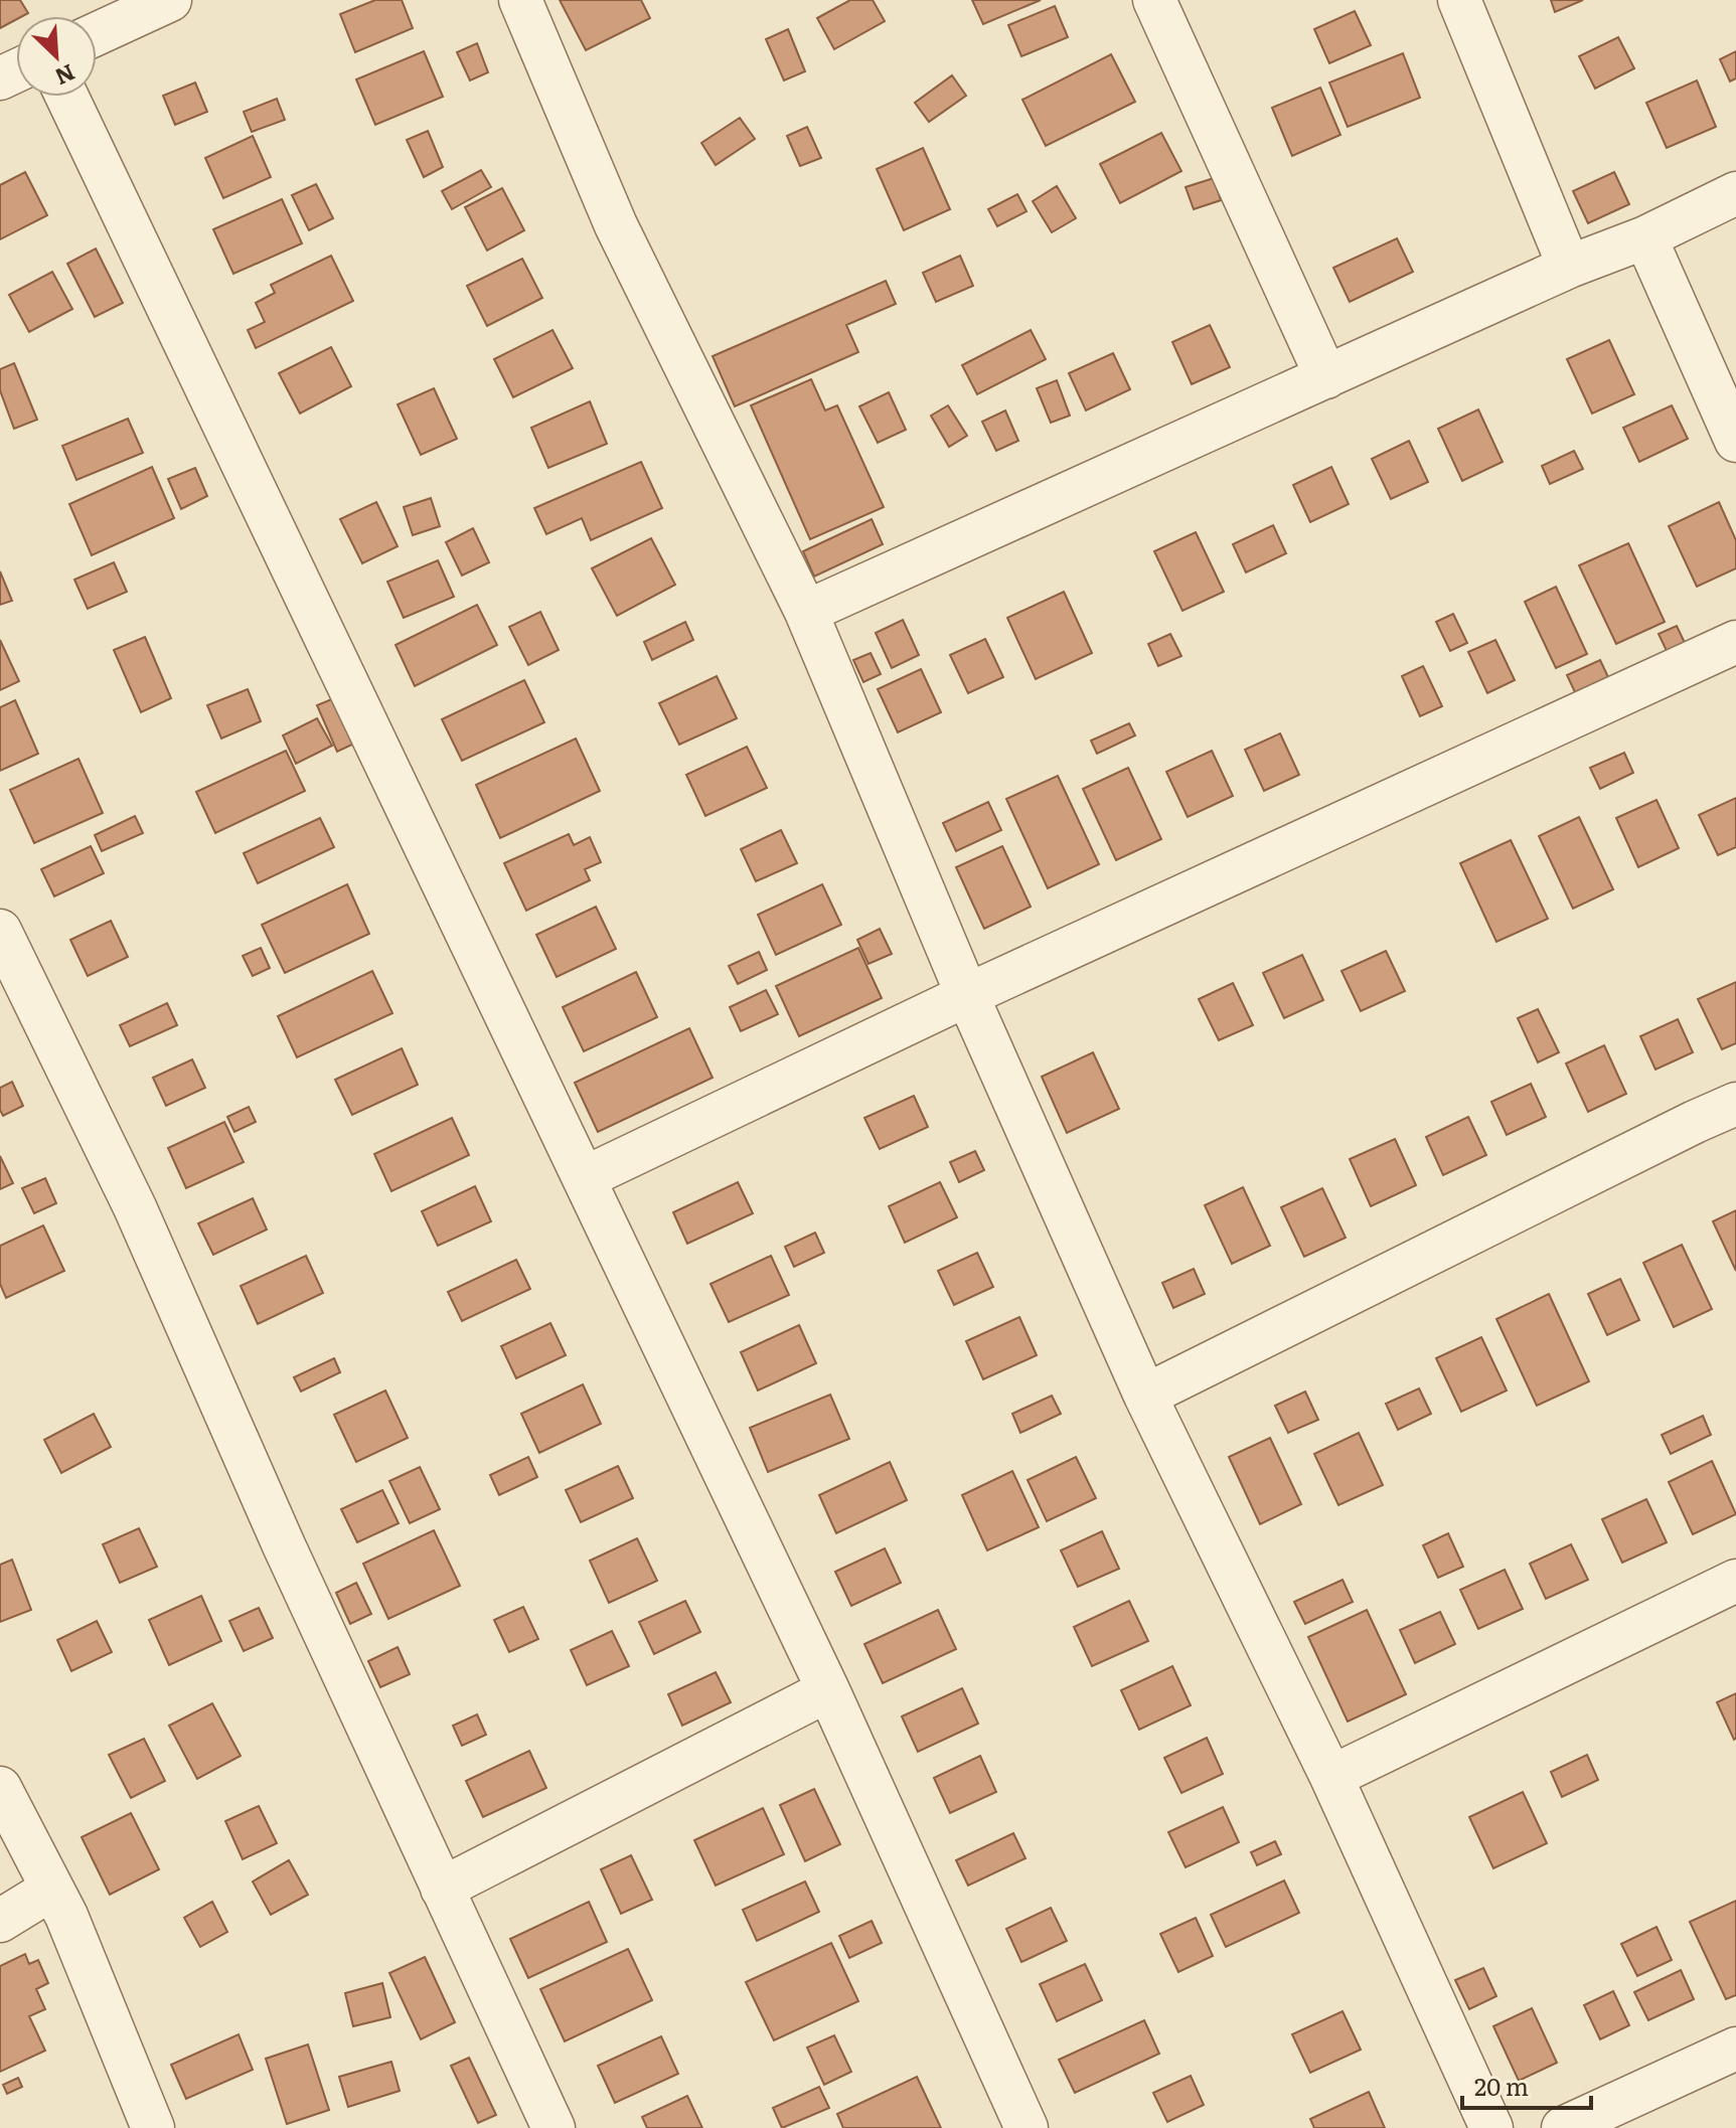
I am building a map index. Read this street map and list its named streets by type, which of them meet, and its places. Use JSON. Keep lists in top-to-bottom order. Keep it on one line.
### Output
{"scale_bar":"20 m","north":"bottom right"}
